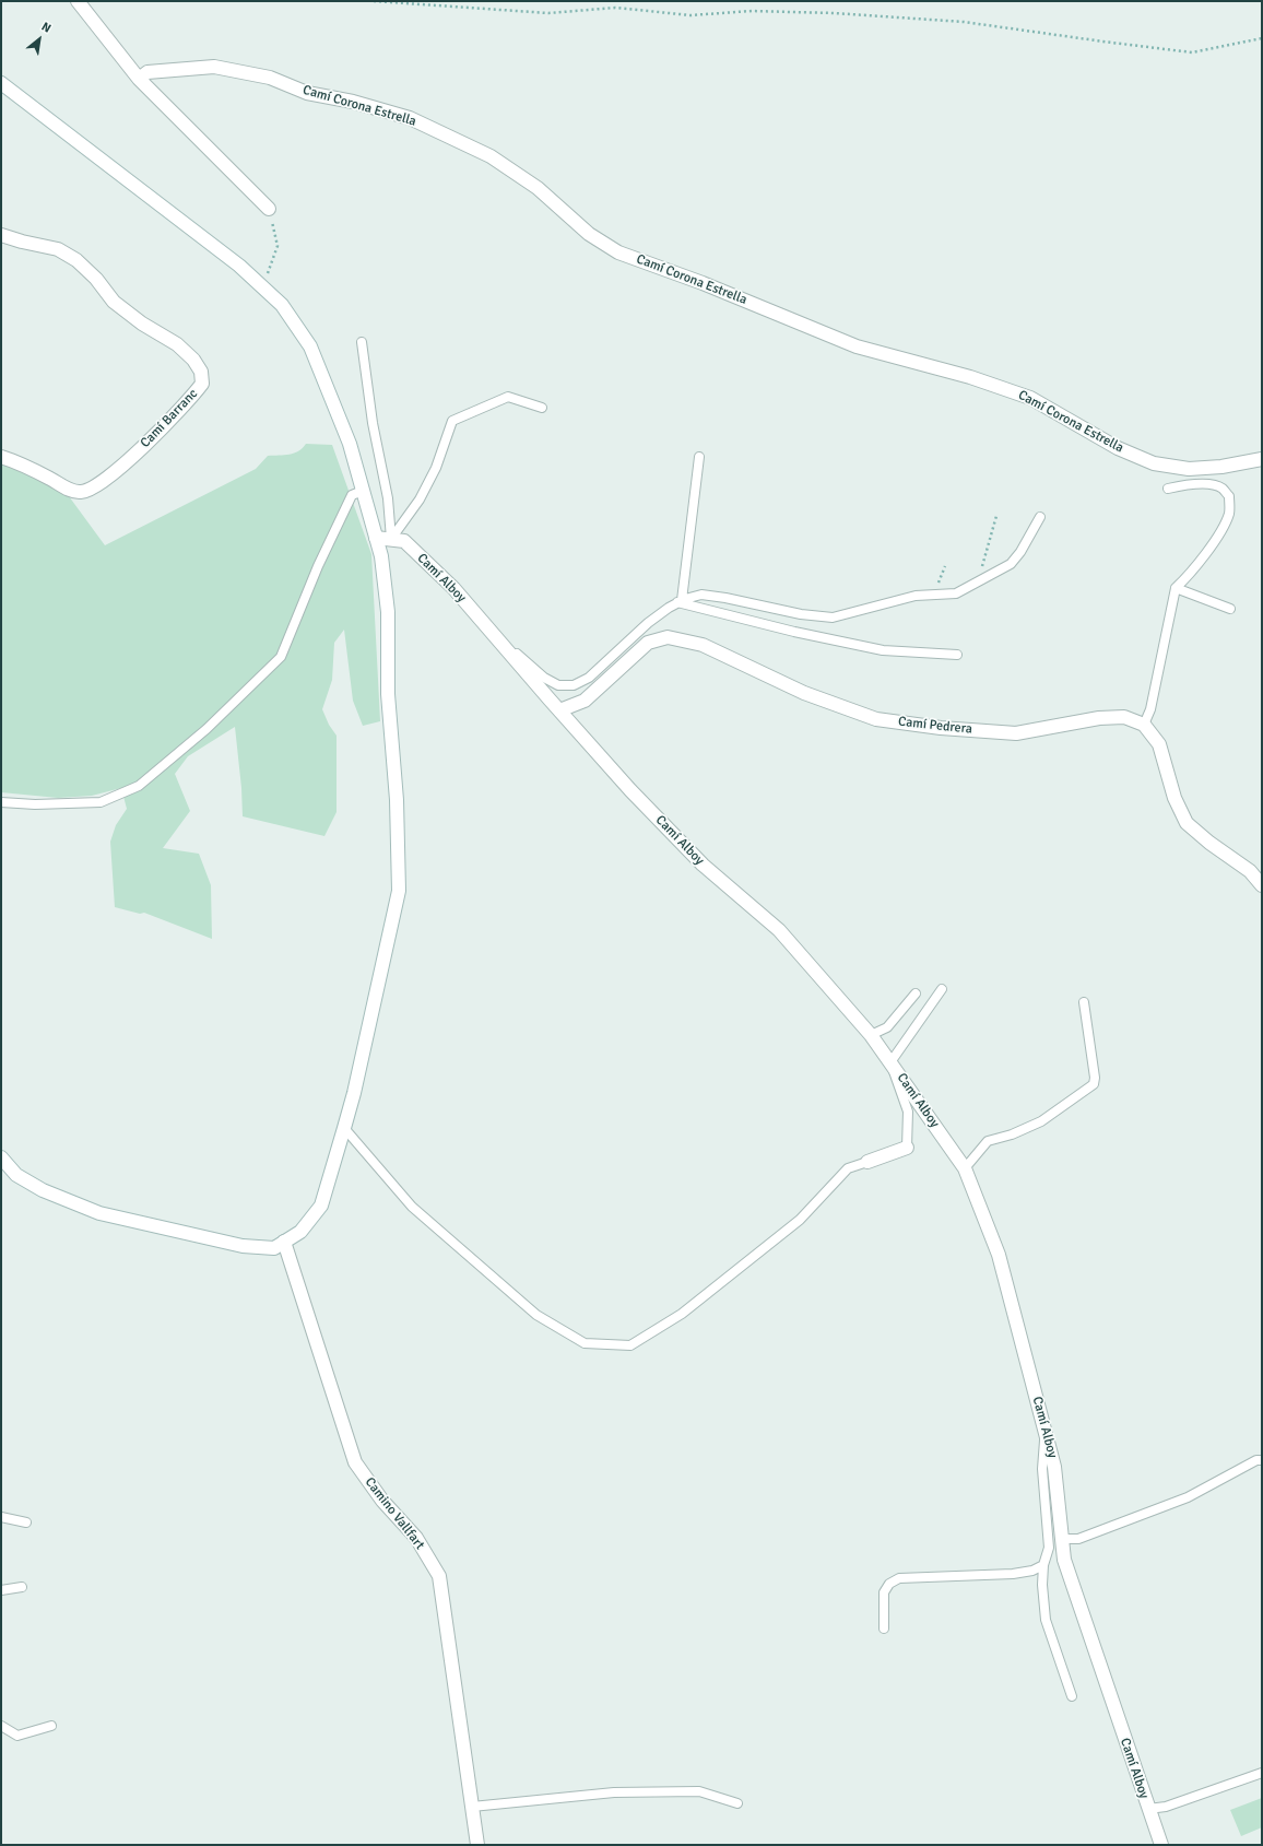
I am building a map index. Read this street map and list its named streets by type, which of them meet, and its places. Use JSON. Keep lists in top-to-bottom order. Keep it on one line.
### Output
{"streets":{"street":["Camí Corona Estrella","Camí Barranc","Camí Alboy","Camí Pedrera","Camino Vallfart"]},"crossings":[["Camí Alboy","Camí Pedrera"]],"north":"top right"}
